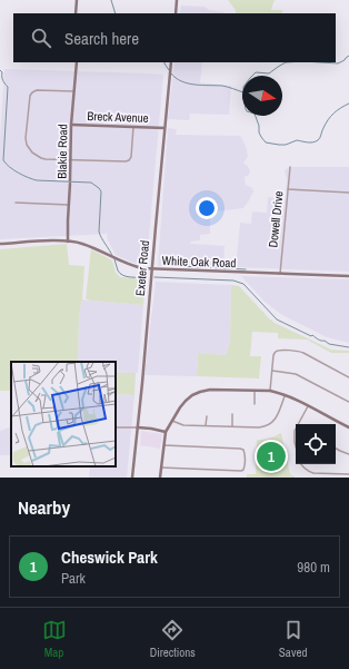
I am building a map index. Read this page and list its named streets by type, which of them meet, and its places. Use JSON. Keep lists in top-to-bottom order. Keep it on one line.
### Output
{"streets":{"street":["Breck Avenue","Blakie Road","Dowell Drive","White Oak Road","Exeter Road"]},"crossings":[["Breck Avenue","Blakie Road"],["Breck Avenue","Exeter Road"],["Blakie Road","White Oak Road"],["Dowell Drive","White Oak Road"],["White Oak Road","Exeter Road"]],"north":"right","page":{"search":"Search here","pins":"1","heading":"Nearby","list":[{"mark":"1","name":"Cheswick Park","note":"Park","value":"980 m"}],"nav":["Map","Directions","Saved"]}}
